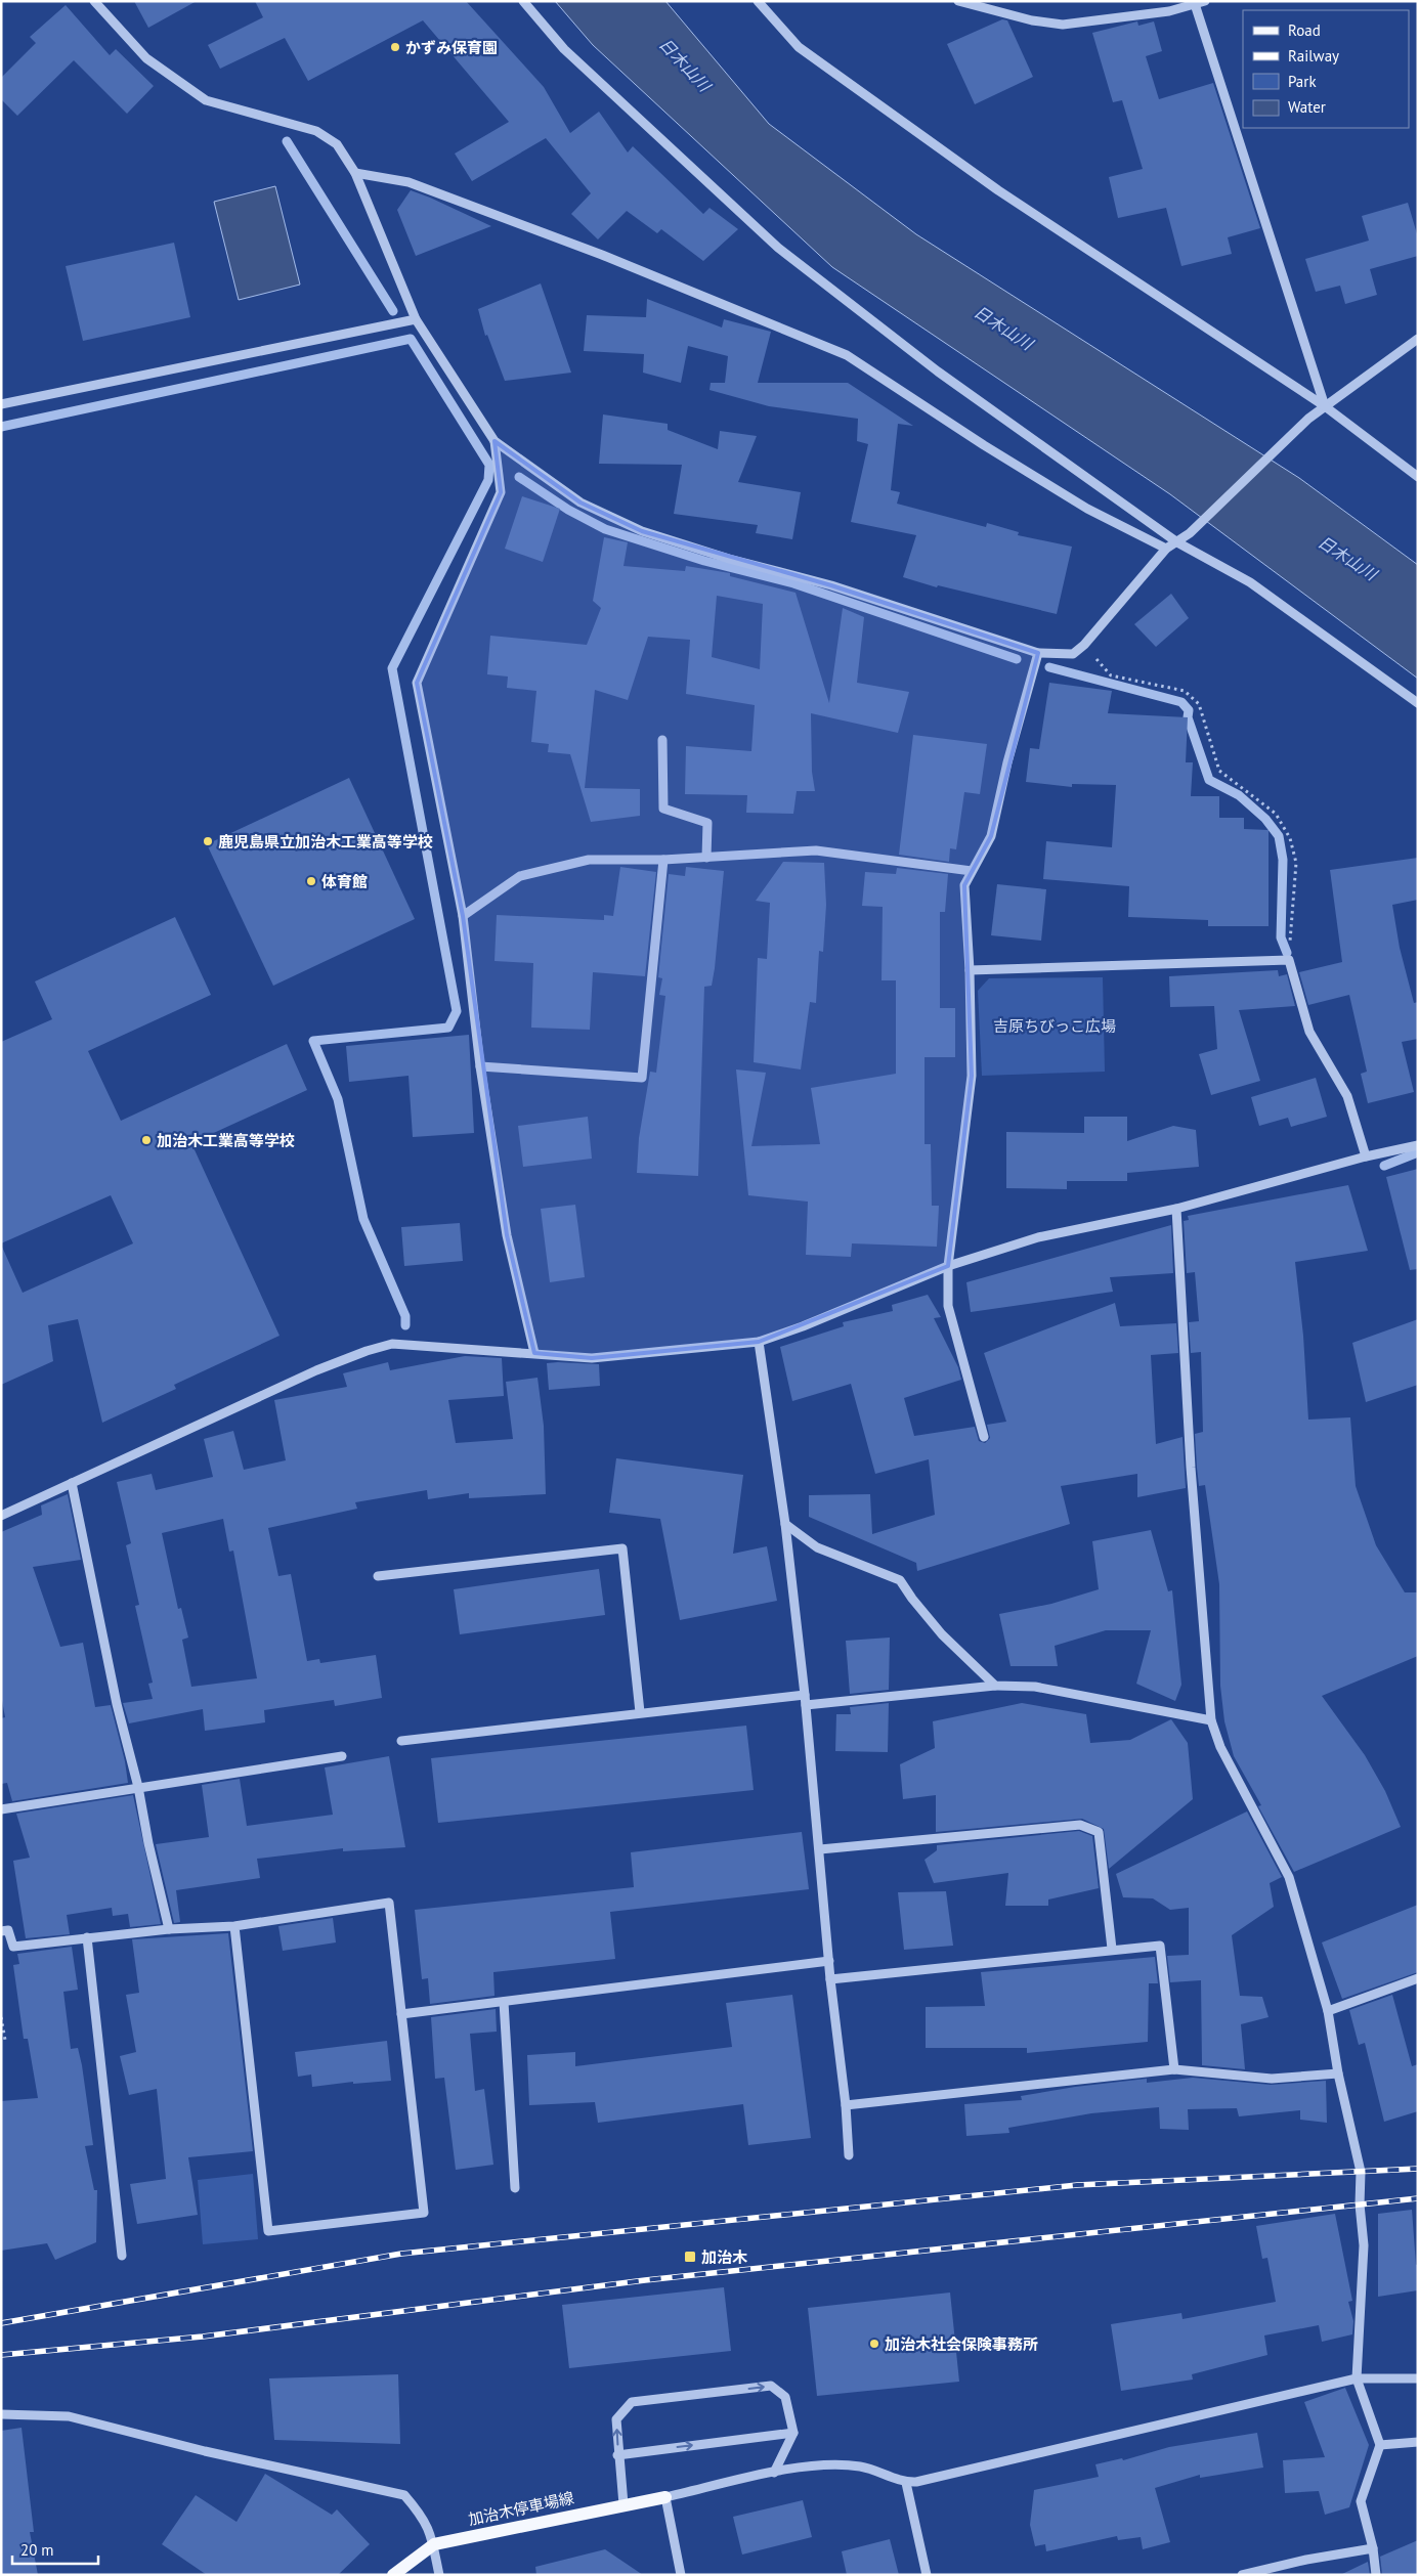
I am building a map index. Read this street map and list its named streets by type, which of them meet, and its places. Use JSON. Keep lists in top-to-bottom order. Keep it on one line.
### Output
{"streets":{"main road":["加治木停車場線"]},"water":["日木山川"],"parks":["吉原ちびっこ広場"],"places":{"other":["かずみ保育園","鹿児島県立加治木工業高等学校","体育館","加治木工業高等学校","加治木社会保険事務所"],"transit":["加治木"]},"legend":["Road","Railway","Park","Water"],"scale_bar":"20 m"}
